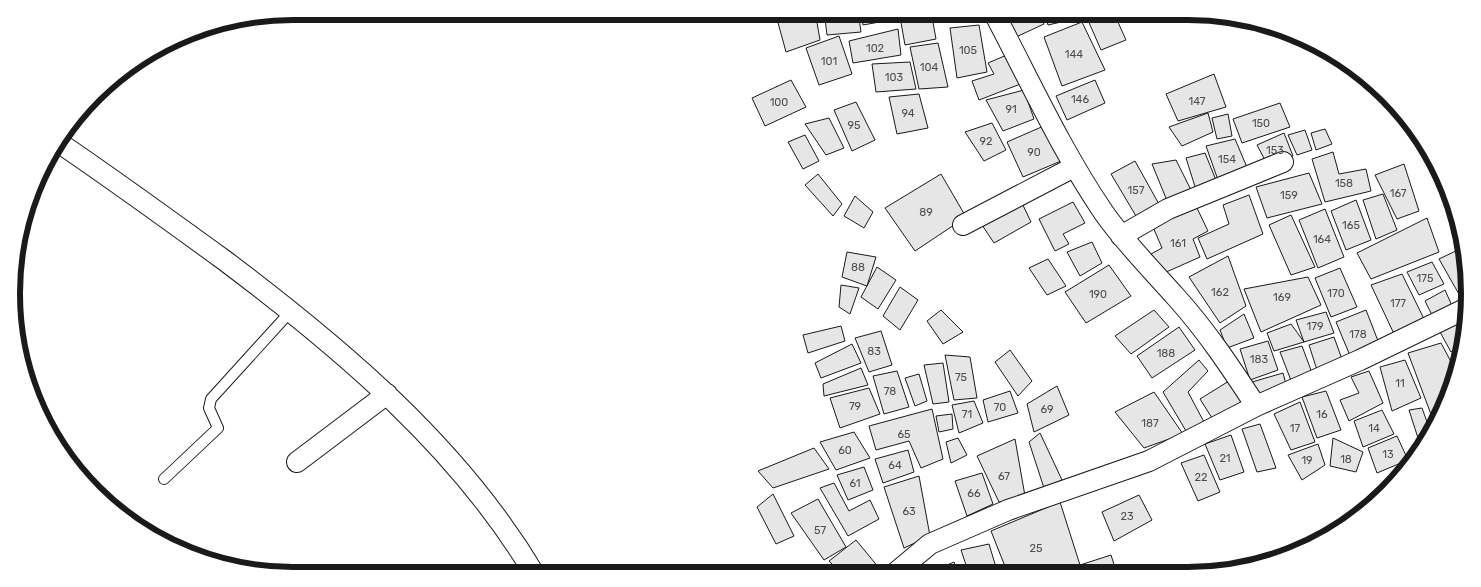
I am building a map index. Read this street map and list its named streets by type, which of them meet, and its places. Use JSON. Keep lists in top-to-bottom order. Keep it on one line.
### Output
{"house_numbers":["102","105","144","101","104","103","146","147","100","91","94","150","95","92","153","90","154","158","157","167","159","89","165","164","161","88","175","162","170","190","169","177","179","178","83","188","183","75","11","78","79","70","69","71","16","187","17","14","65","60","13","21","18","19","64","67","22","61","66","63","23","57","25"]}
